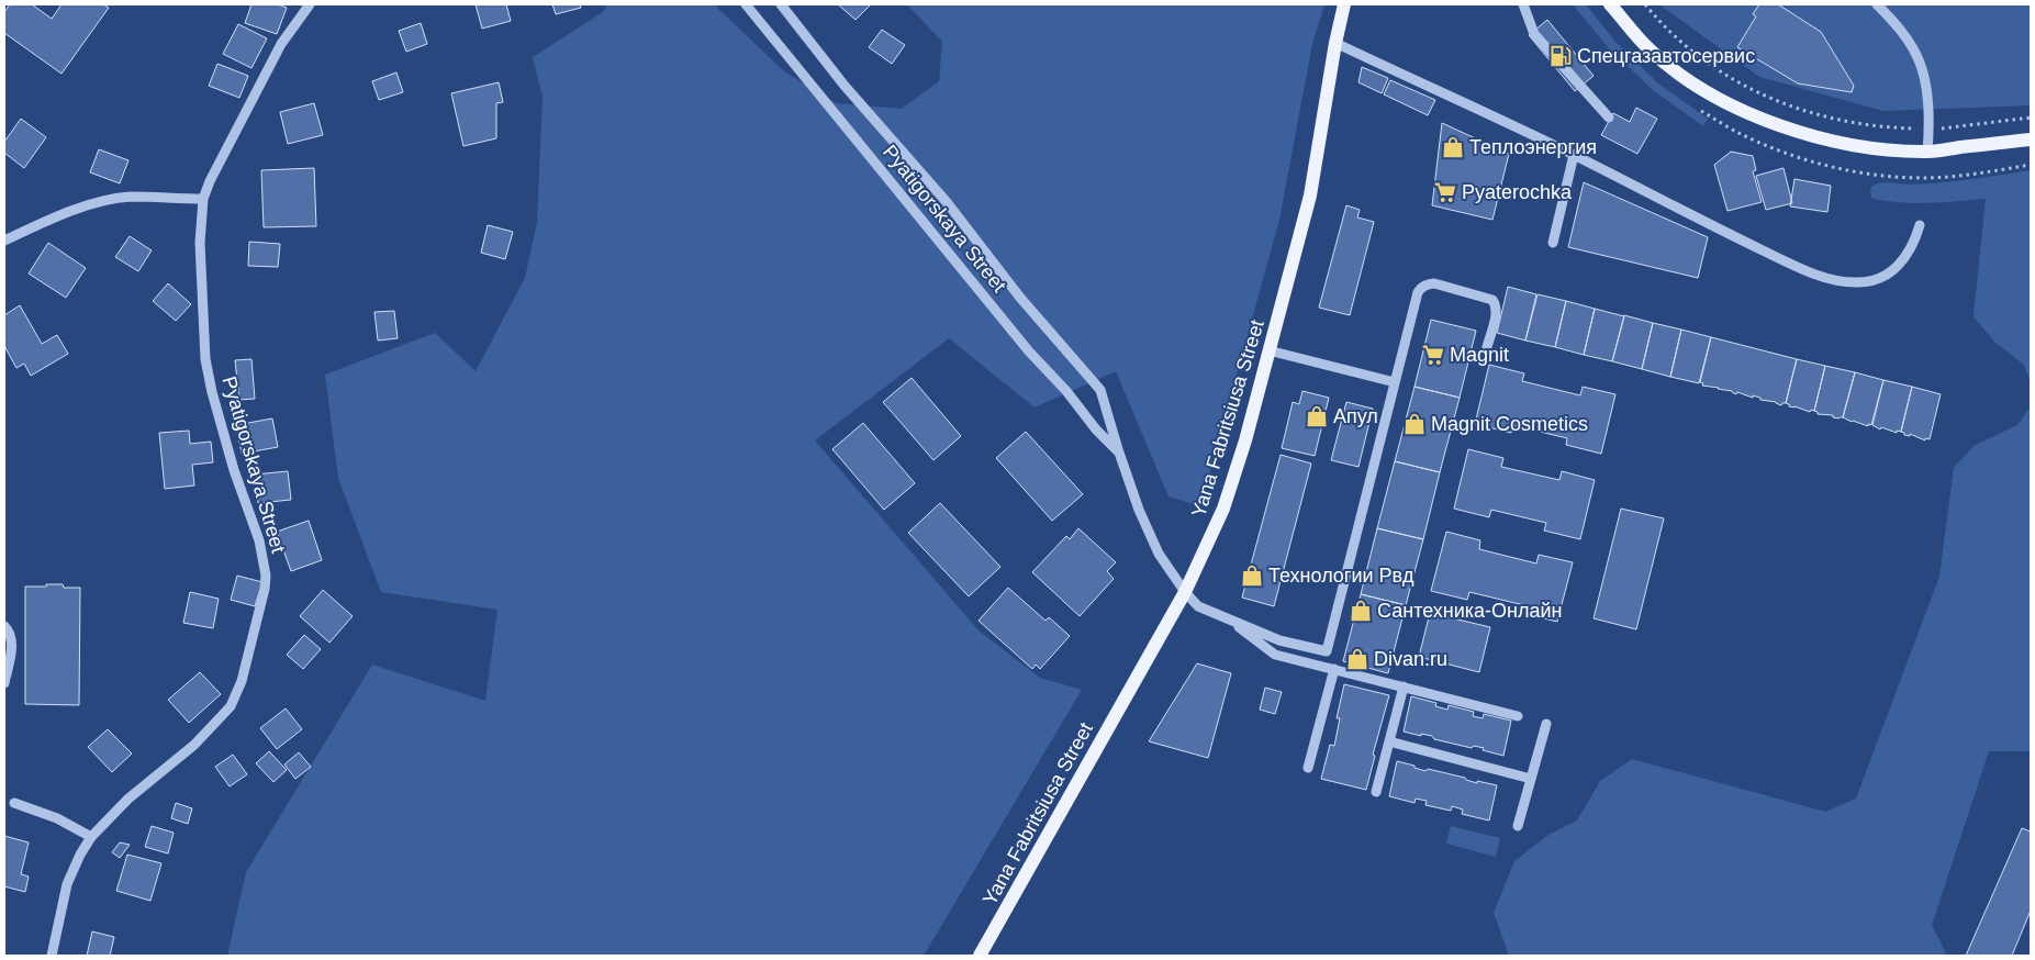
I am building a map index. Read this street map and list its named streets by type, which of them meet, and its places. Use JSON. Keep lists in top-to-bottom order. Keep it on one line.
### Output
{"streets":{"main road":["Yana Fabritsiusa Street"],"street":["Pyatigorskaya Street"]},"crossings":[["Pyatigorskaya Street","Yana Fabritsiusa Street"]],"places":{"fuel station":["Спецгазавтосервис"],"shop":["Теплоэнергия","Апул","Magnit Cosmetics","Технологии Рвд","Сантехника-Онлайн","Divan.ru"],"supermarket":["Pyaterochka","Magnit"]}}
